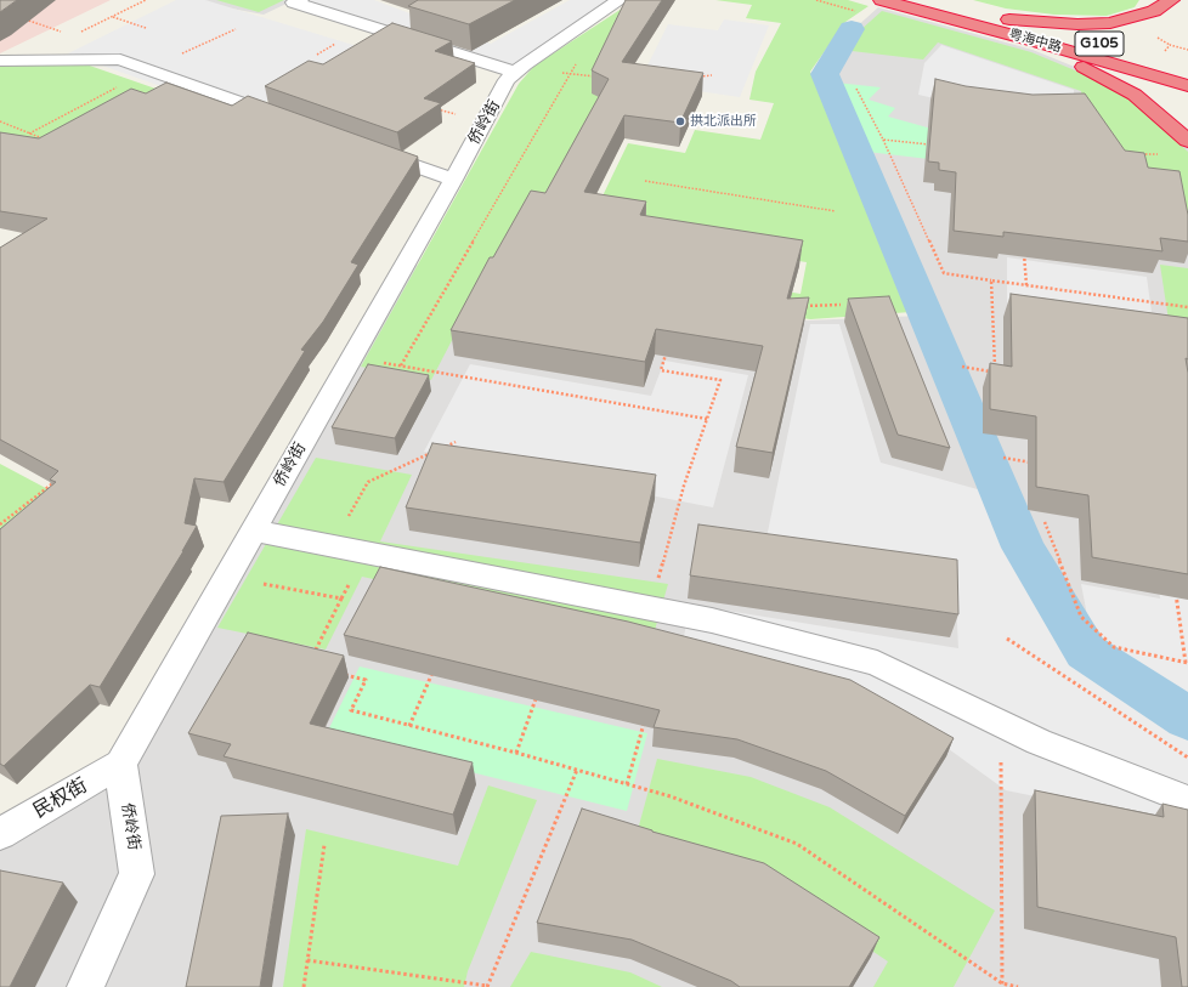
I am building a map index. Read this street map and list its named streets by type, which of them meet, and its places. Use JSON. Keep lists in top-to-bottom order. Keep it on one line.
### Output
{"streets":{"highway":["粤海中路","G105"],"street":["侨岭街","民权街"]},"crossings":[["侨岭街","民权街"]],"places":["拱北派出所"]}
